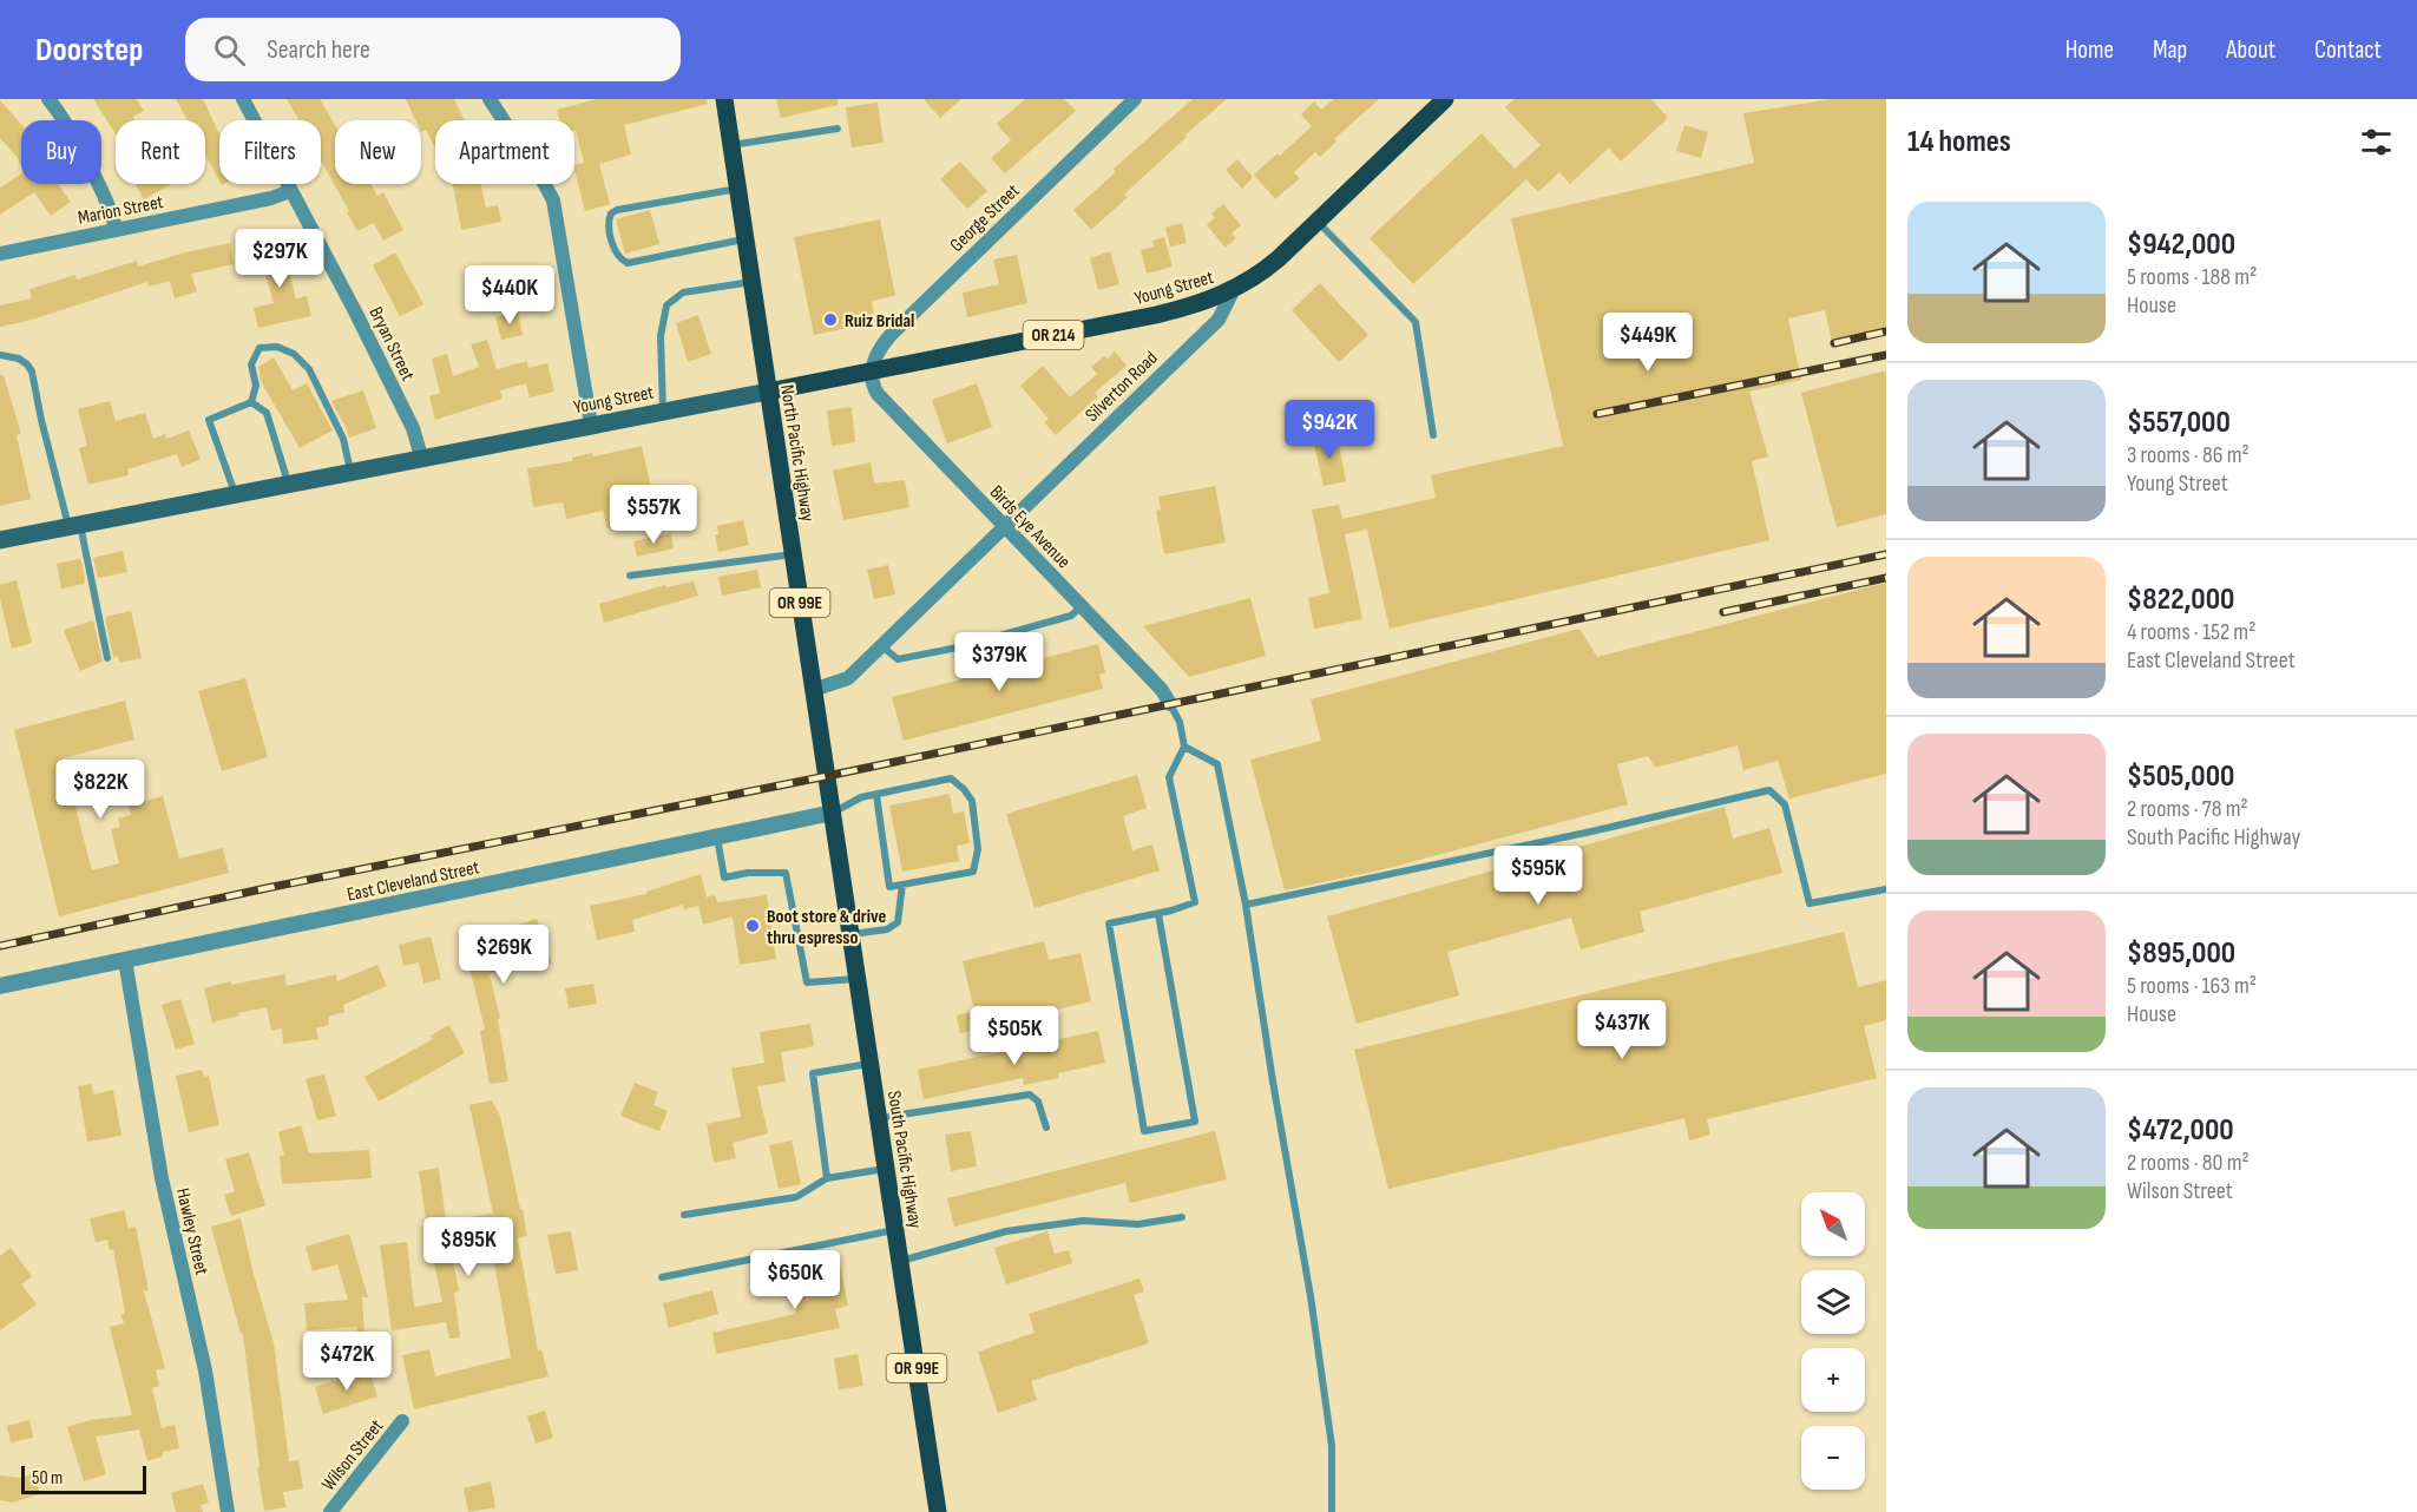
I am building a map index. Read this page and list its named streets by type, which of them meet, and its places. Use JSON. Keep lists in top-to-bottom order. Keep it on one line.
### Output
{"streets":{"main road":["Young Street","OR 214","North Pacific Highway","OR 99E","South Pacific Highway"],"street":["Marion Street","George Street","Bryan Street","Silverton Road","Birds Eye Avenue","East Cleveland Street","Hawley Street","Wilson Street"]},"crossings":[["Marion Street","Bryan Street"],["George Street","Young Street"],["George Street","Birds Eye Avenue"],["Young Street","OR 214"],["Young Street","Bryan Street"],["Young Street","Silverton Road"],["Young Street","North Pacific Highway"],["Young Street","Birds Eye Avenue"],["OR 214","Silverton Road"],["Silverton Road","North Pacific Highway"],["Silverton Road","Birds Eye Avenue"],["North Pacific Highway","East Cleveland Street"],["North Pacific Highway","South Pacific Highway"],["East Cleveland Street","South Pacific Highway"],["East Cleveland Street","Hawley Street"]],"places":["Ruiz Bridal","Boot store & drive thru espresso"],"scale_bar":"50 m","north":"top left","page":{"header":"Doorstep","search":"Search here","nav":["Home","Map","About","Contact"],"heading":"14 homes","chip":["Buy","Rent","Filters","New","Apartment"],"list":[{"name":"$942,000","note":"5 rooms · 188 m² · House"},{"name":"$557,000","note":"3 rooms · 86 m² · Young Street"},{"name":"$822,000","note":"4 rooms · 152 m² · East Cleveland Street"},{"name":"$505,000","note":"2 rooms · 78 m² · South Pacific Highway"},{"name":"$895,000","note":"5 rooms · 163 m² · House"},{"name":"$472,000","note":"2 rooms · 80 m² · Wilson Street"}],"price":["$297K","$440K","$449K","$942K","$557K","$379K","$822K","$595K","$269K","$437K","$505K","$895K","$650K","$472K"],"map_buttons":["+","−"],"scale":"50 m"}}
